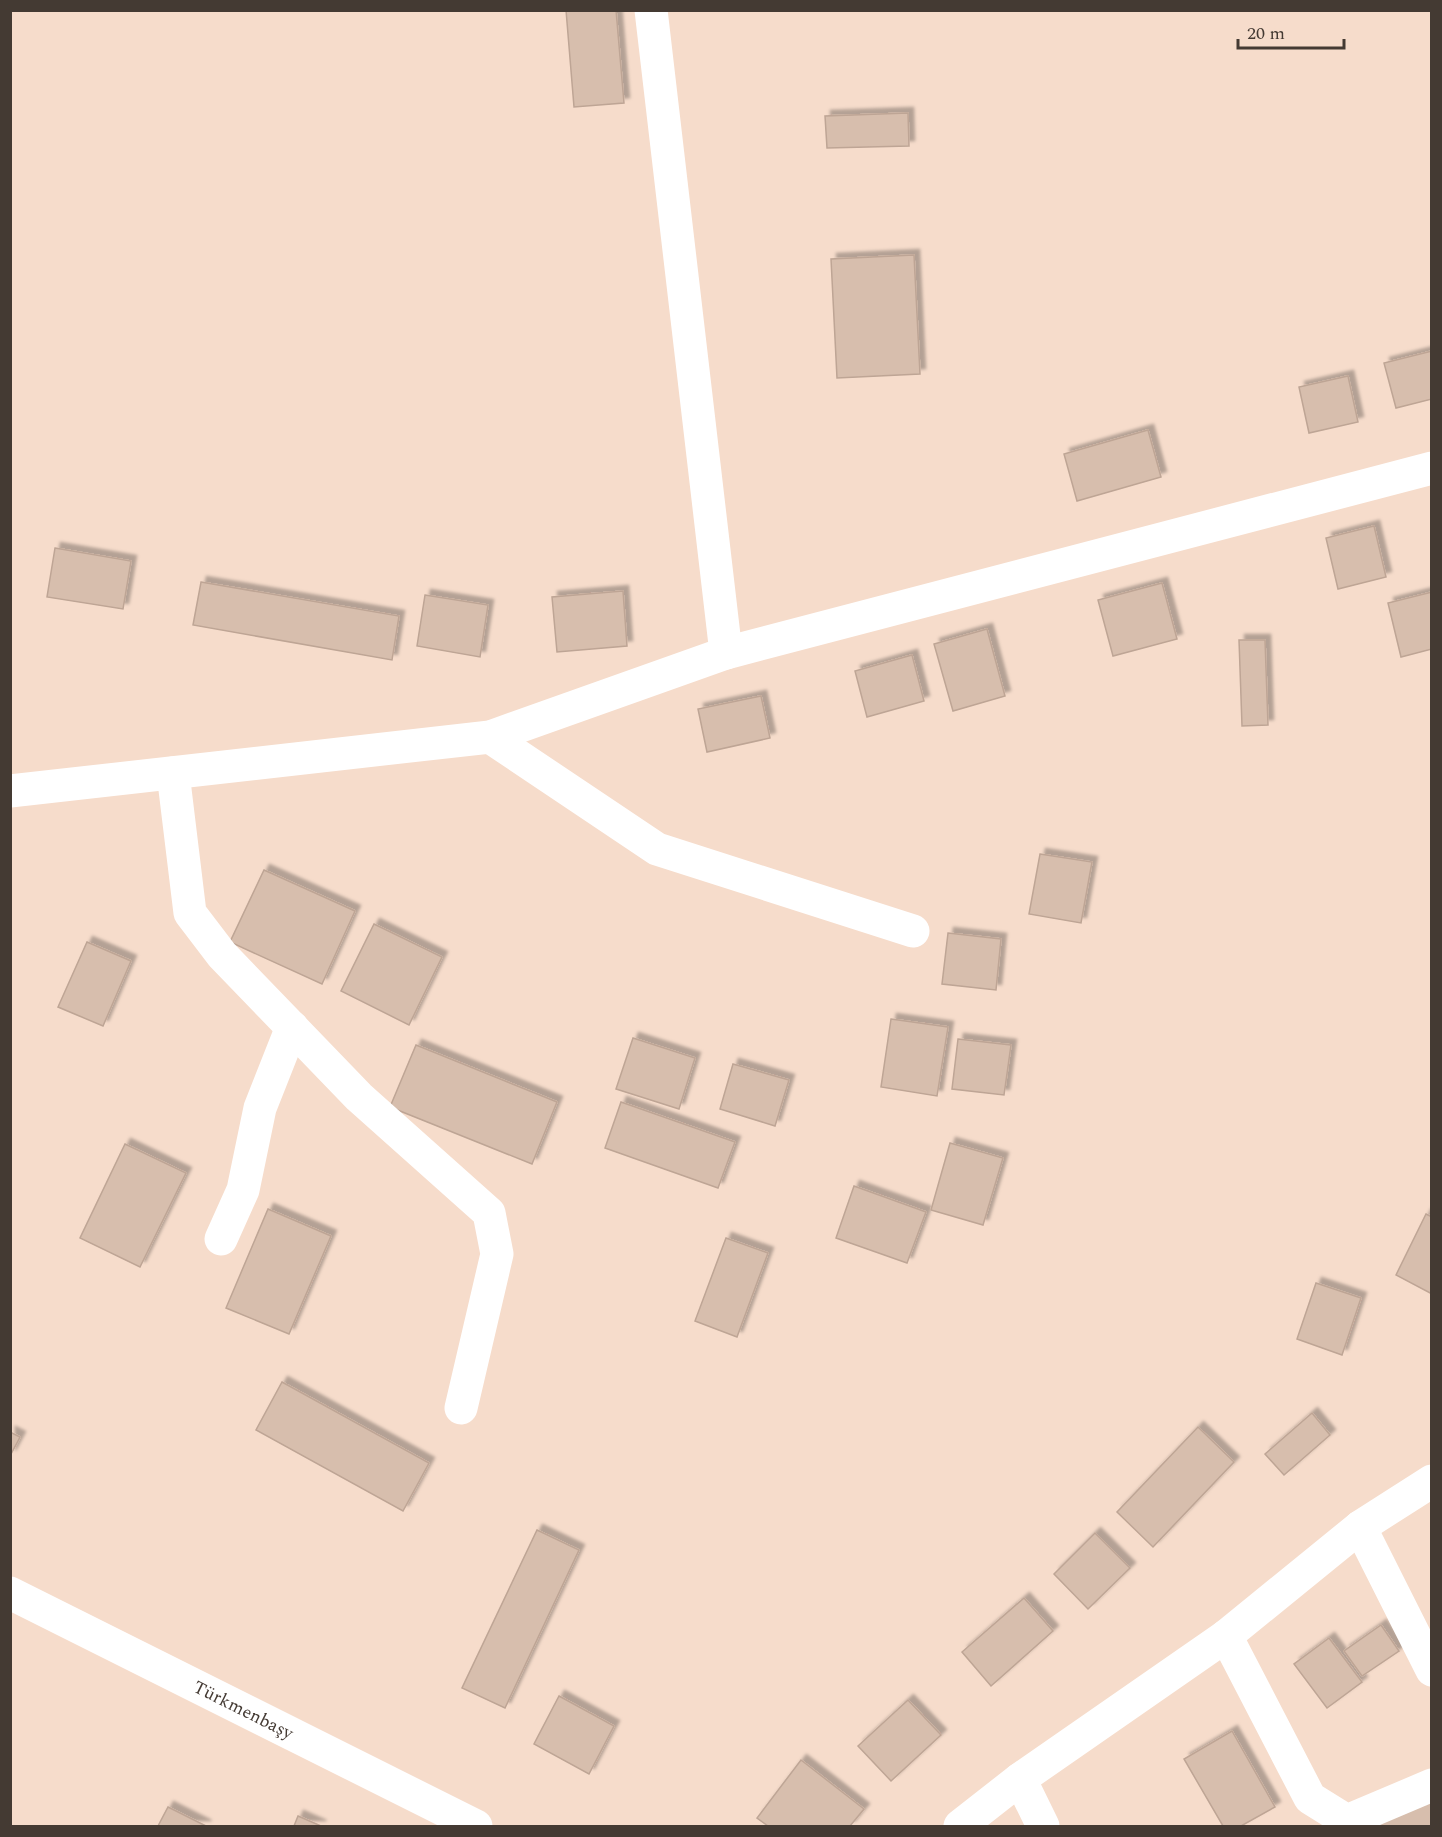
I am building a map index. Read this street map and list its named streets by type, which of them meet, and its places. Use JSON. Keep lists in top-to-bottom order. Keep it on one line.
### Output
{"streets":{"street":["Türkmenbaşy"]},"scale_bar":"20 m"}
